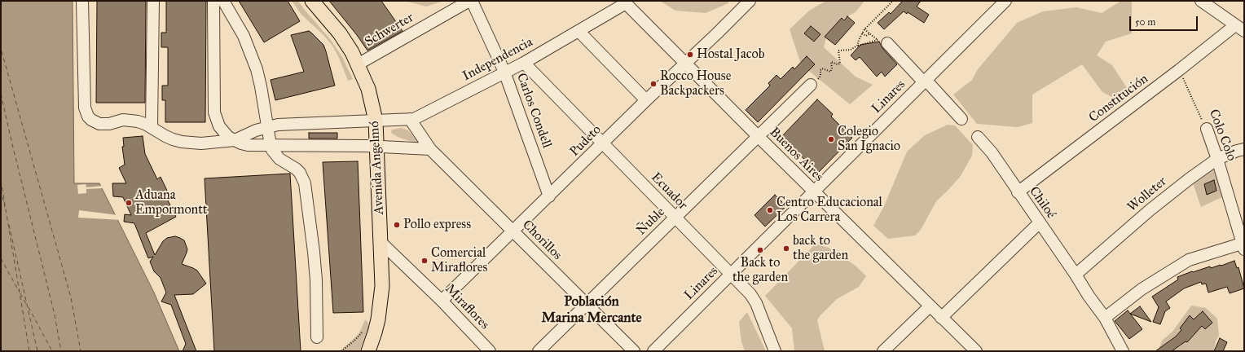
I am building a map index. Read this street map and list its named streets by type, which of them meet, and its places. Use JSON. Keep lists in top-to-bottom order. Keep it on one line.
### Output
{"streets":{"main road":["Avenida Angelmó"],"street":["Schwerter","Independencia","Linares","Constitución","Carlos Condell","Colo Colo","Pudeto","Buenos Aires","Ecuador","Wolleter","Chiloé","Ñuble","Chorillos","Miraflores"]},"crossings":[["Schwerter","Avenida Angelmó"],["Independencia","Carlos Condell"],["Independencia","Buenos Aires"],["Independencia","Avenida Angelmó"],["Independencia","Ecuador"],["Independencia","Chorillos"],["Linares","Buenos Aires"],["Linares","Ecuador"],["Constitución","Colo Colo"],["Constitución","Chiloé"],["Carlos Condell","Pudeto"],["Colo Colo","Wolleter"],["Pudeto","Buenos Aires"],["Pudeto","Ecuador"],["Pudeto","Chorillos"],["Pudeto","Miraflores"],["Buenos Aires","Ñuble"],["Avenida Angelmó","Miraflores"],["Ecuador","Ñuble"],["Wolleter","Chiloé"],["Ñuble","Chorillos"]],"districts":["Población Marina Mercante"],"places":["Hostal Jacob","Rocco House Backpackers","Colegio San Ignacio","Aduana Empormontt","Centro Educacional Los Carrera","Pollo express","back to the garden","Back to the garden","Comercial Miraflores"],"scale_bar":"50 m"}
